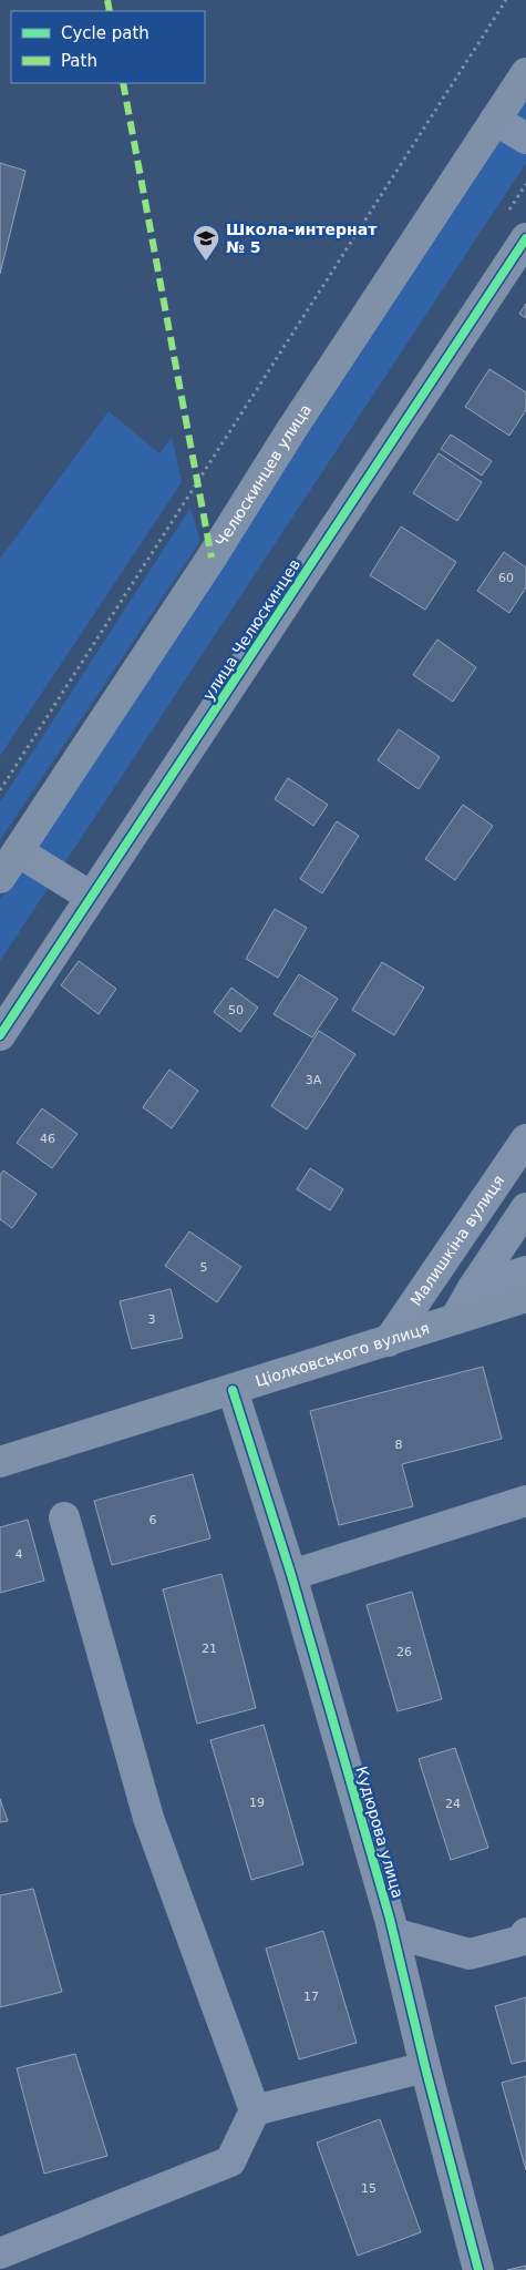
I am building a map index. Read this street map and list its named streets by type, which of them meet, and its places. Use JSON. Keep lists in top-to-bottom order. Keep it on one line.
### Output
{"streets":{"main road":["Челюскинцев улица","Ціолковського вулиця"],"street":["улица Челюскинцев","Малишкіна вулиця","Кудюрова улица"]},"crossings":[["Малишкіна вулиця","Ціолковського вулиця"],["Ціолковського вулиця","Кудюрова улица"]],"places":{"school or university":["Школа-интернат № 5"]},"house_numbers":["60","50","3А","46","5","3","8","6","4","21","26","19","24","17","15"],"legend":["Cycle path","Path"]}
